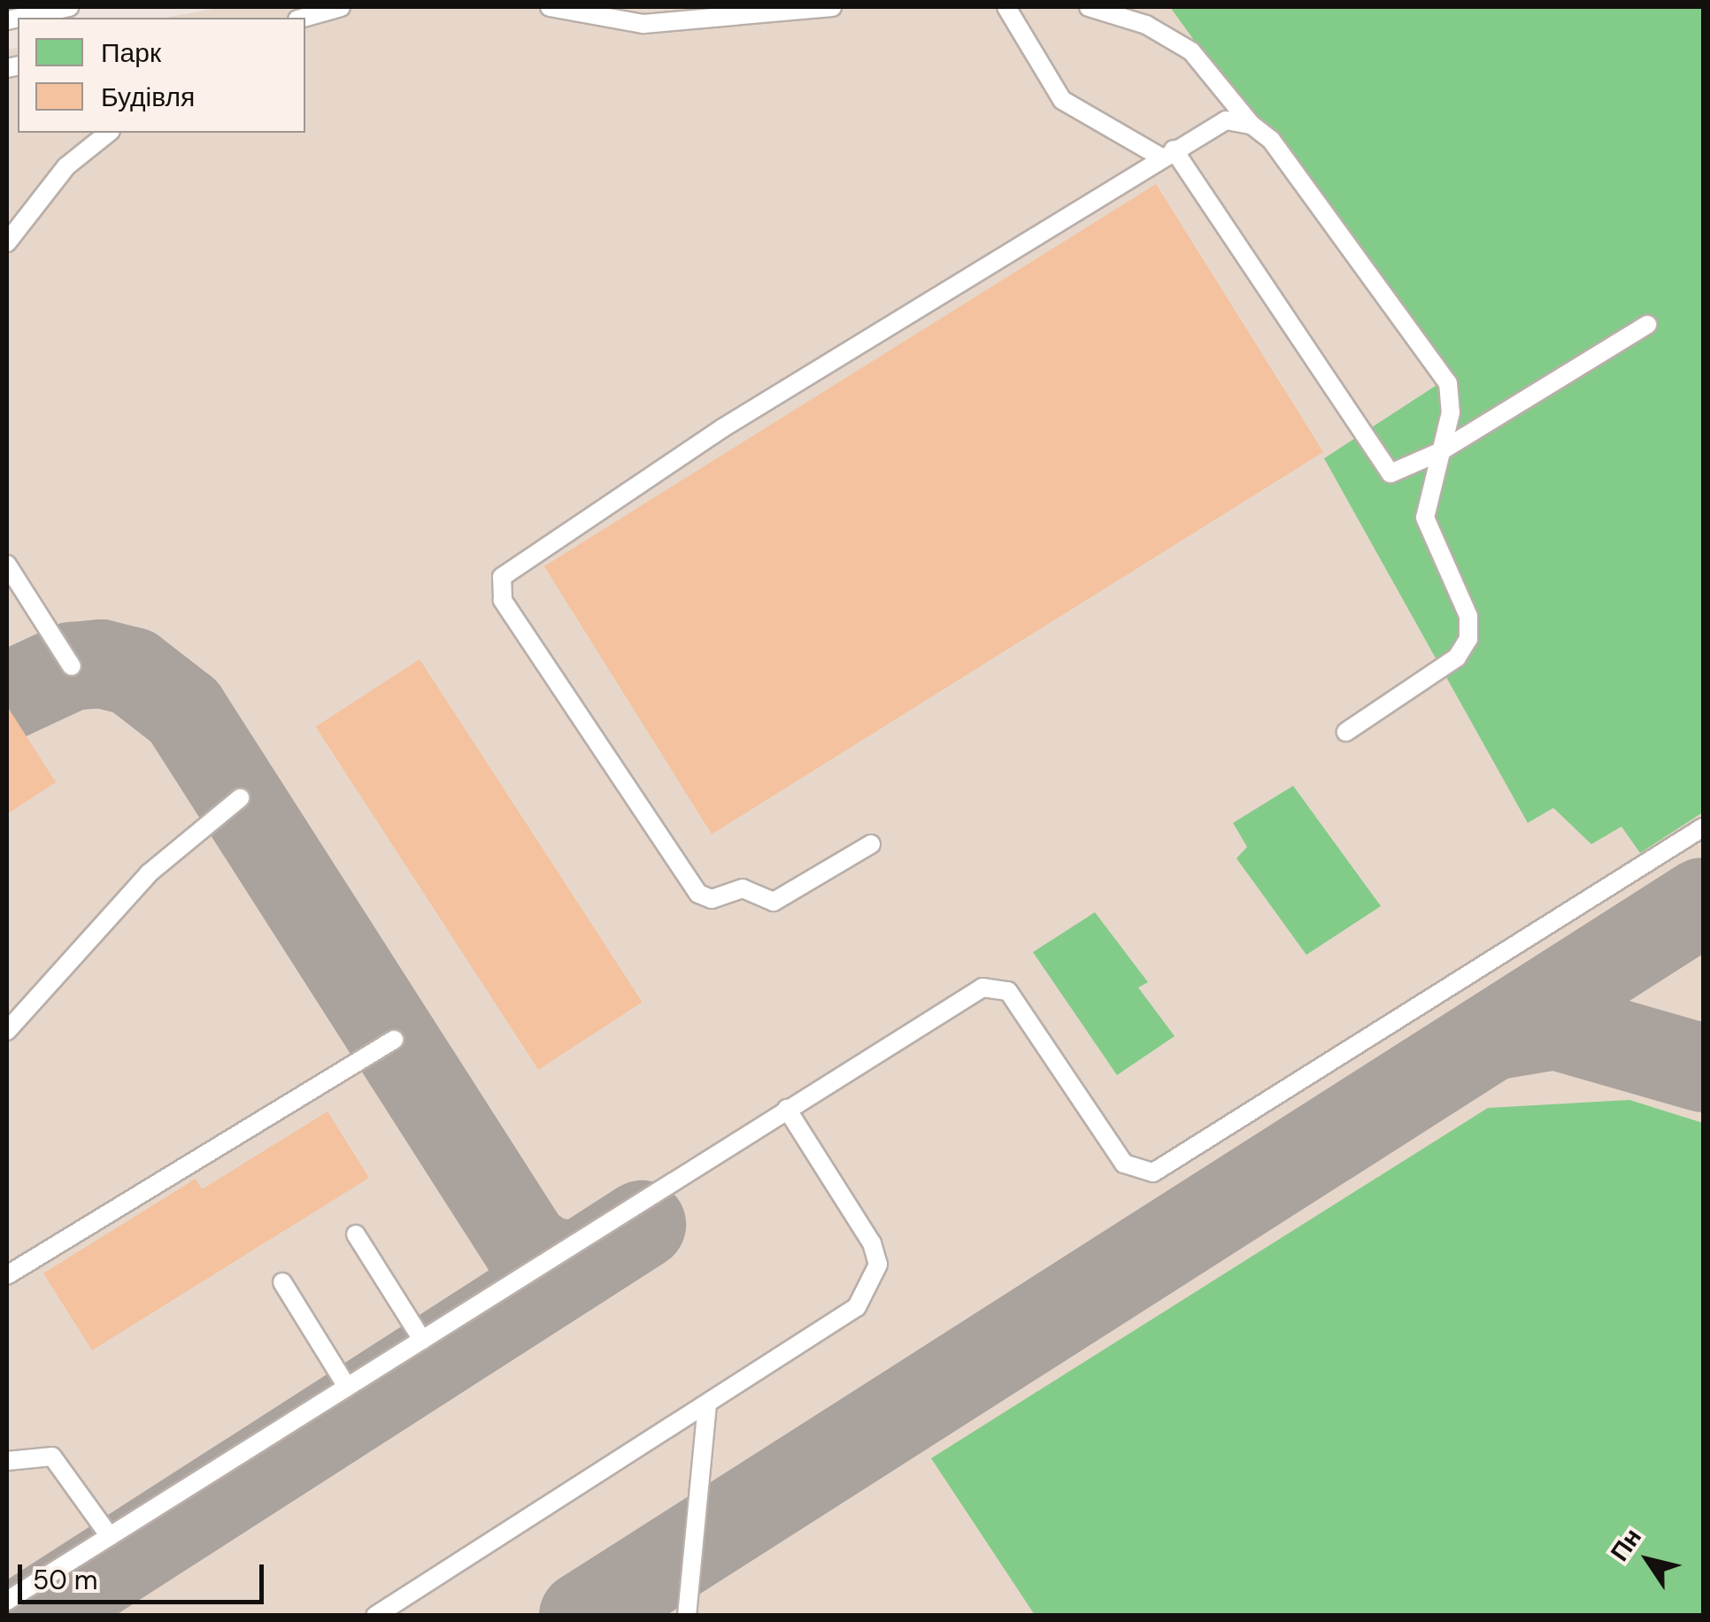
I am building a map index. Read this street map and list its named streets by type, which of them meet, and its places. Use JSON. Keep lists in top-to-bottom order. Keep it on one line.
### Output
{"legend":["Парк","Будівля"],"scale_bar":"50 m","north":"top left"}
